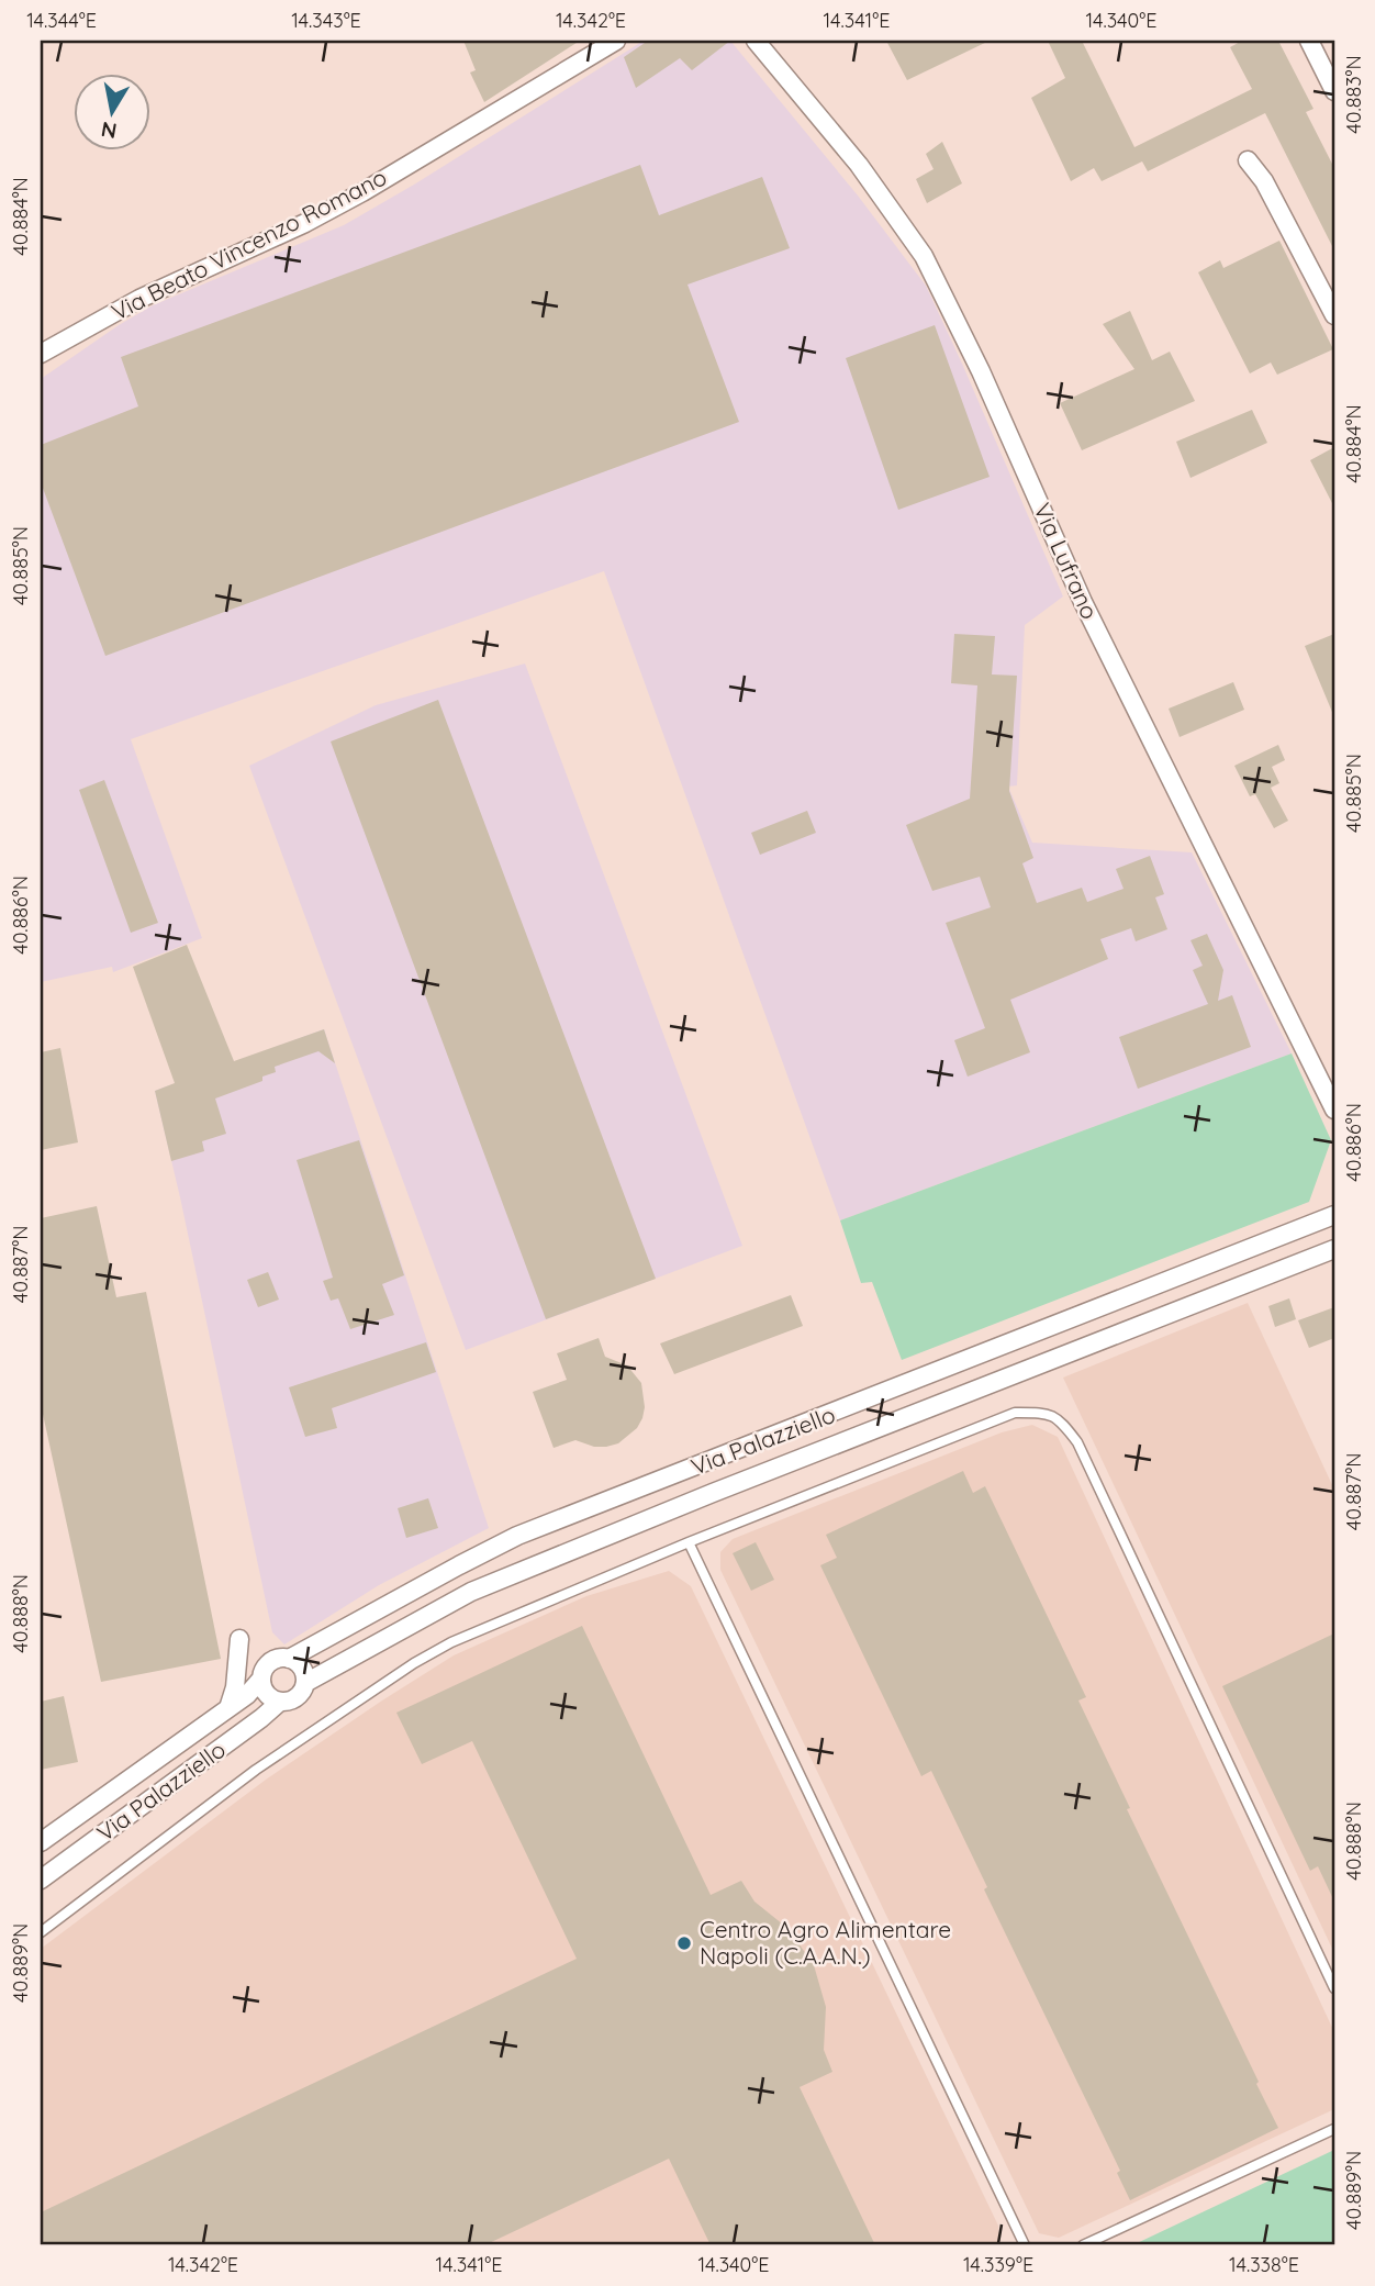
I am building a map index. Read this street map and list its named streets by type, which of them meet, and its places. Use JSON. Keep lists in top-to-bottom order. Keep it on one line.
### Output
{"streets":{"street":["Via Beato Vincenzo Romano","Via Lufrano","Via Palazziello"]},"places":["Centro Agro Alimentare Napoli (C.A.A.N.)"],"north":"bottom","coordinates":["14.344°E","14.343°E","14.342°E","14.341°E","14.340°E","40.883°N","40.884°N","40.885°N","40.886°N","40.887°N","40.888°N","40.889°N","14.339°E","14.338°E"]}
